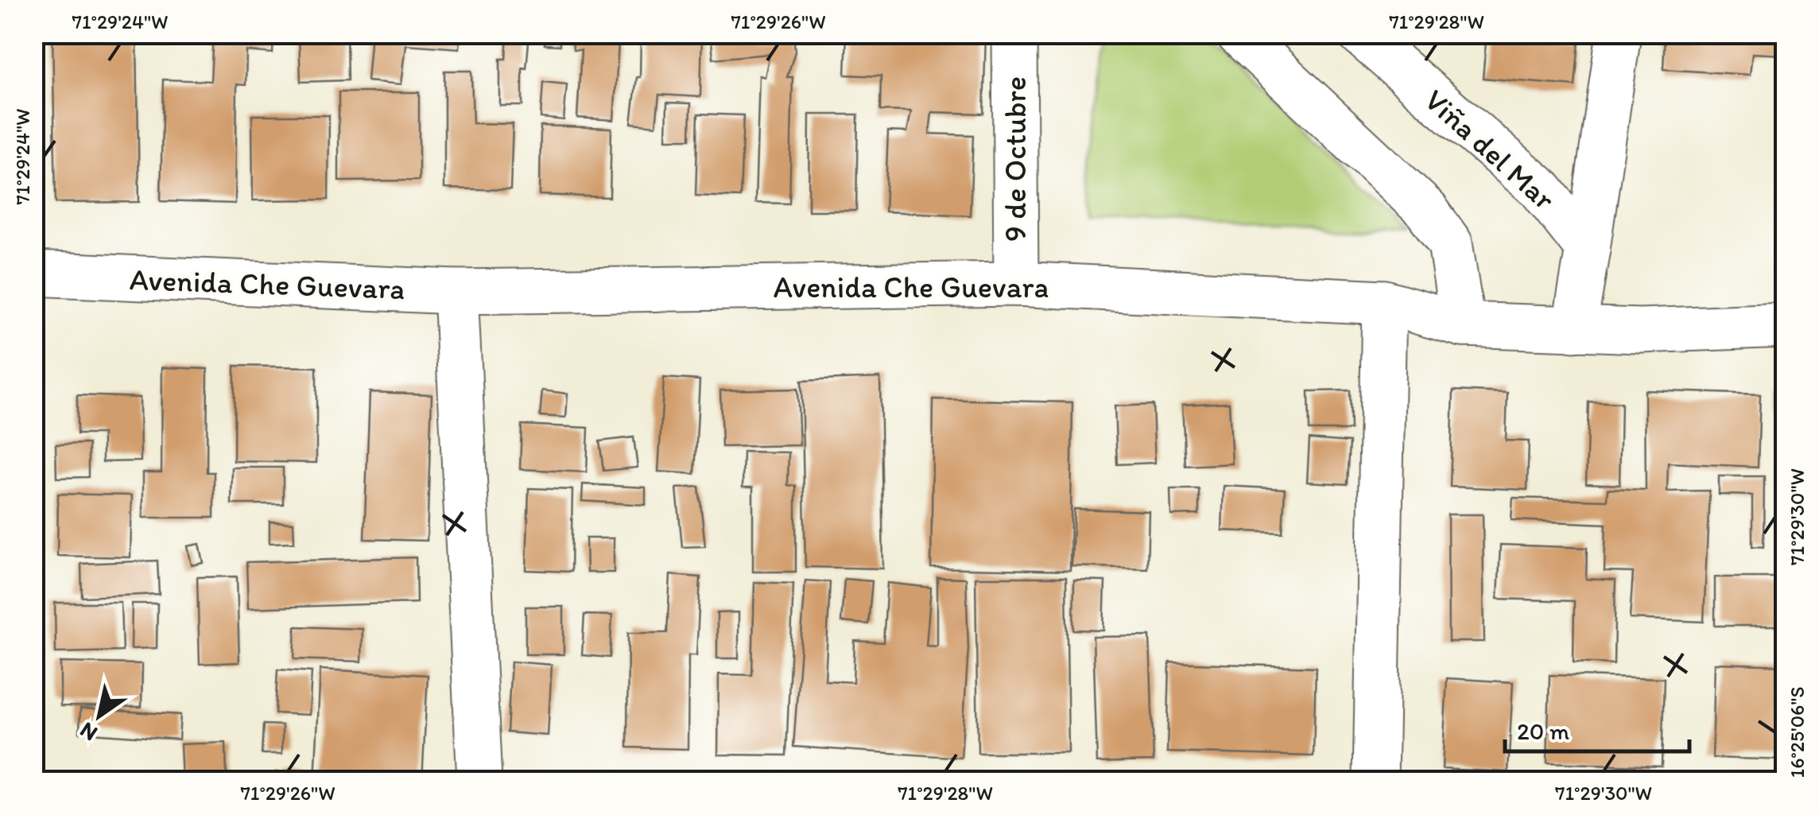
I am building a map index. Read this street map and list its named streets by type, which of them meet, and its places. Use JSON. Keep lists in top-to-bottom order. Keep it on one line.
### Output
{"streets":{"street":["Viña del Mar","9 de Octubre","Avenida Che Guevara"]},"crossings":[["9 de Octubre","Avenida Che Guevara"]],"scale_bar":"20 m","north":"bottom left","coordinates":["71°29'24\"W","71°29'26\"W","71°29'28\"W","71°29'30\"W","16°25'06\"S"]}
